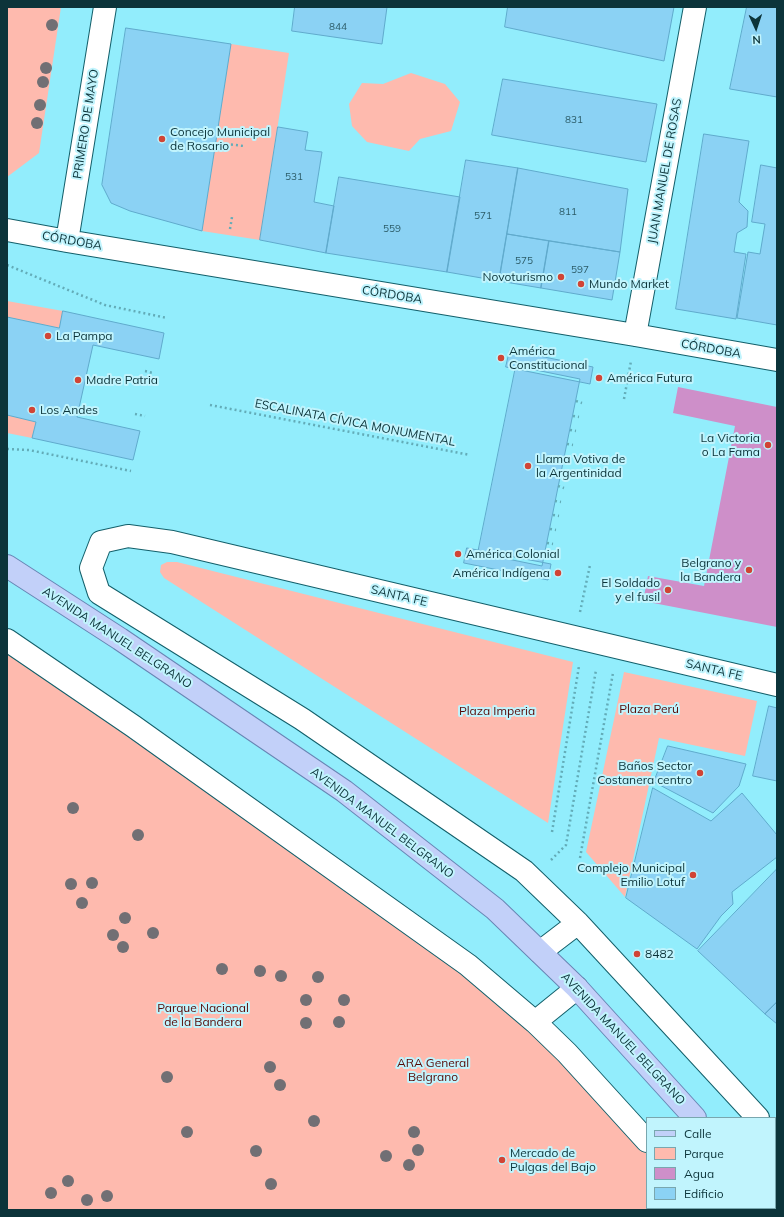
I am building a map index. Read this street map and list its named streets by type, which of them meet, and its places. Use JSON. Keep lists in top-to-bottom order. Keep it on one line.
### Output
{"streets":{"main road":["AVENIDA MANUEL BELGRANO"],"street":["PRIMERO DE MAYO","JUAN MANUEL DE ROSAS","CÓRDOBA","SANTA FE"],"path":["ESCALINATA CÍVICA MONUMENTAL"]},"crossings":[["PRIMERO DE MAYO","CÓRDOBA"],["JUAN MANUEL DE ROSAS","CÓRDOBA"]],"parks":["Plaza Perú","Plaza Imperia","Parque Nacional de la Bandera","ARA General Belgrano"],"places":["Concejo Municipal de Rosario","Novoturismo","Mundo Market","La Pampa","América Constitucional","América Futura","Madre Patria","Los Andes","La Victoria o La Fama","Llama Votiva de la Argentinidad","América Colonial","Belgrano y la Bandera","América Indígena","El Soldado y el fusil","Baños Sector Costanera centro","Complejo Municipal Emilio Lotuf","8482","Mercado de Pulgas del Bajo"],"house_numbers":["844","831","531","811","571","559","575","597"],"legend":["Calle","Parque","Agua","Edificio"],"north":"bottom"}
